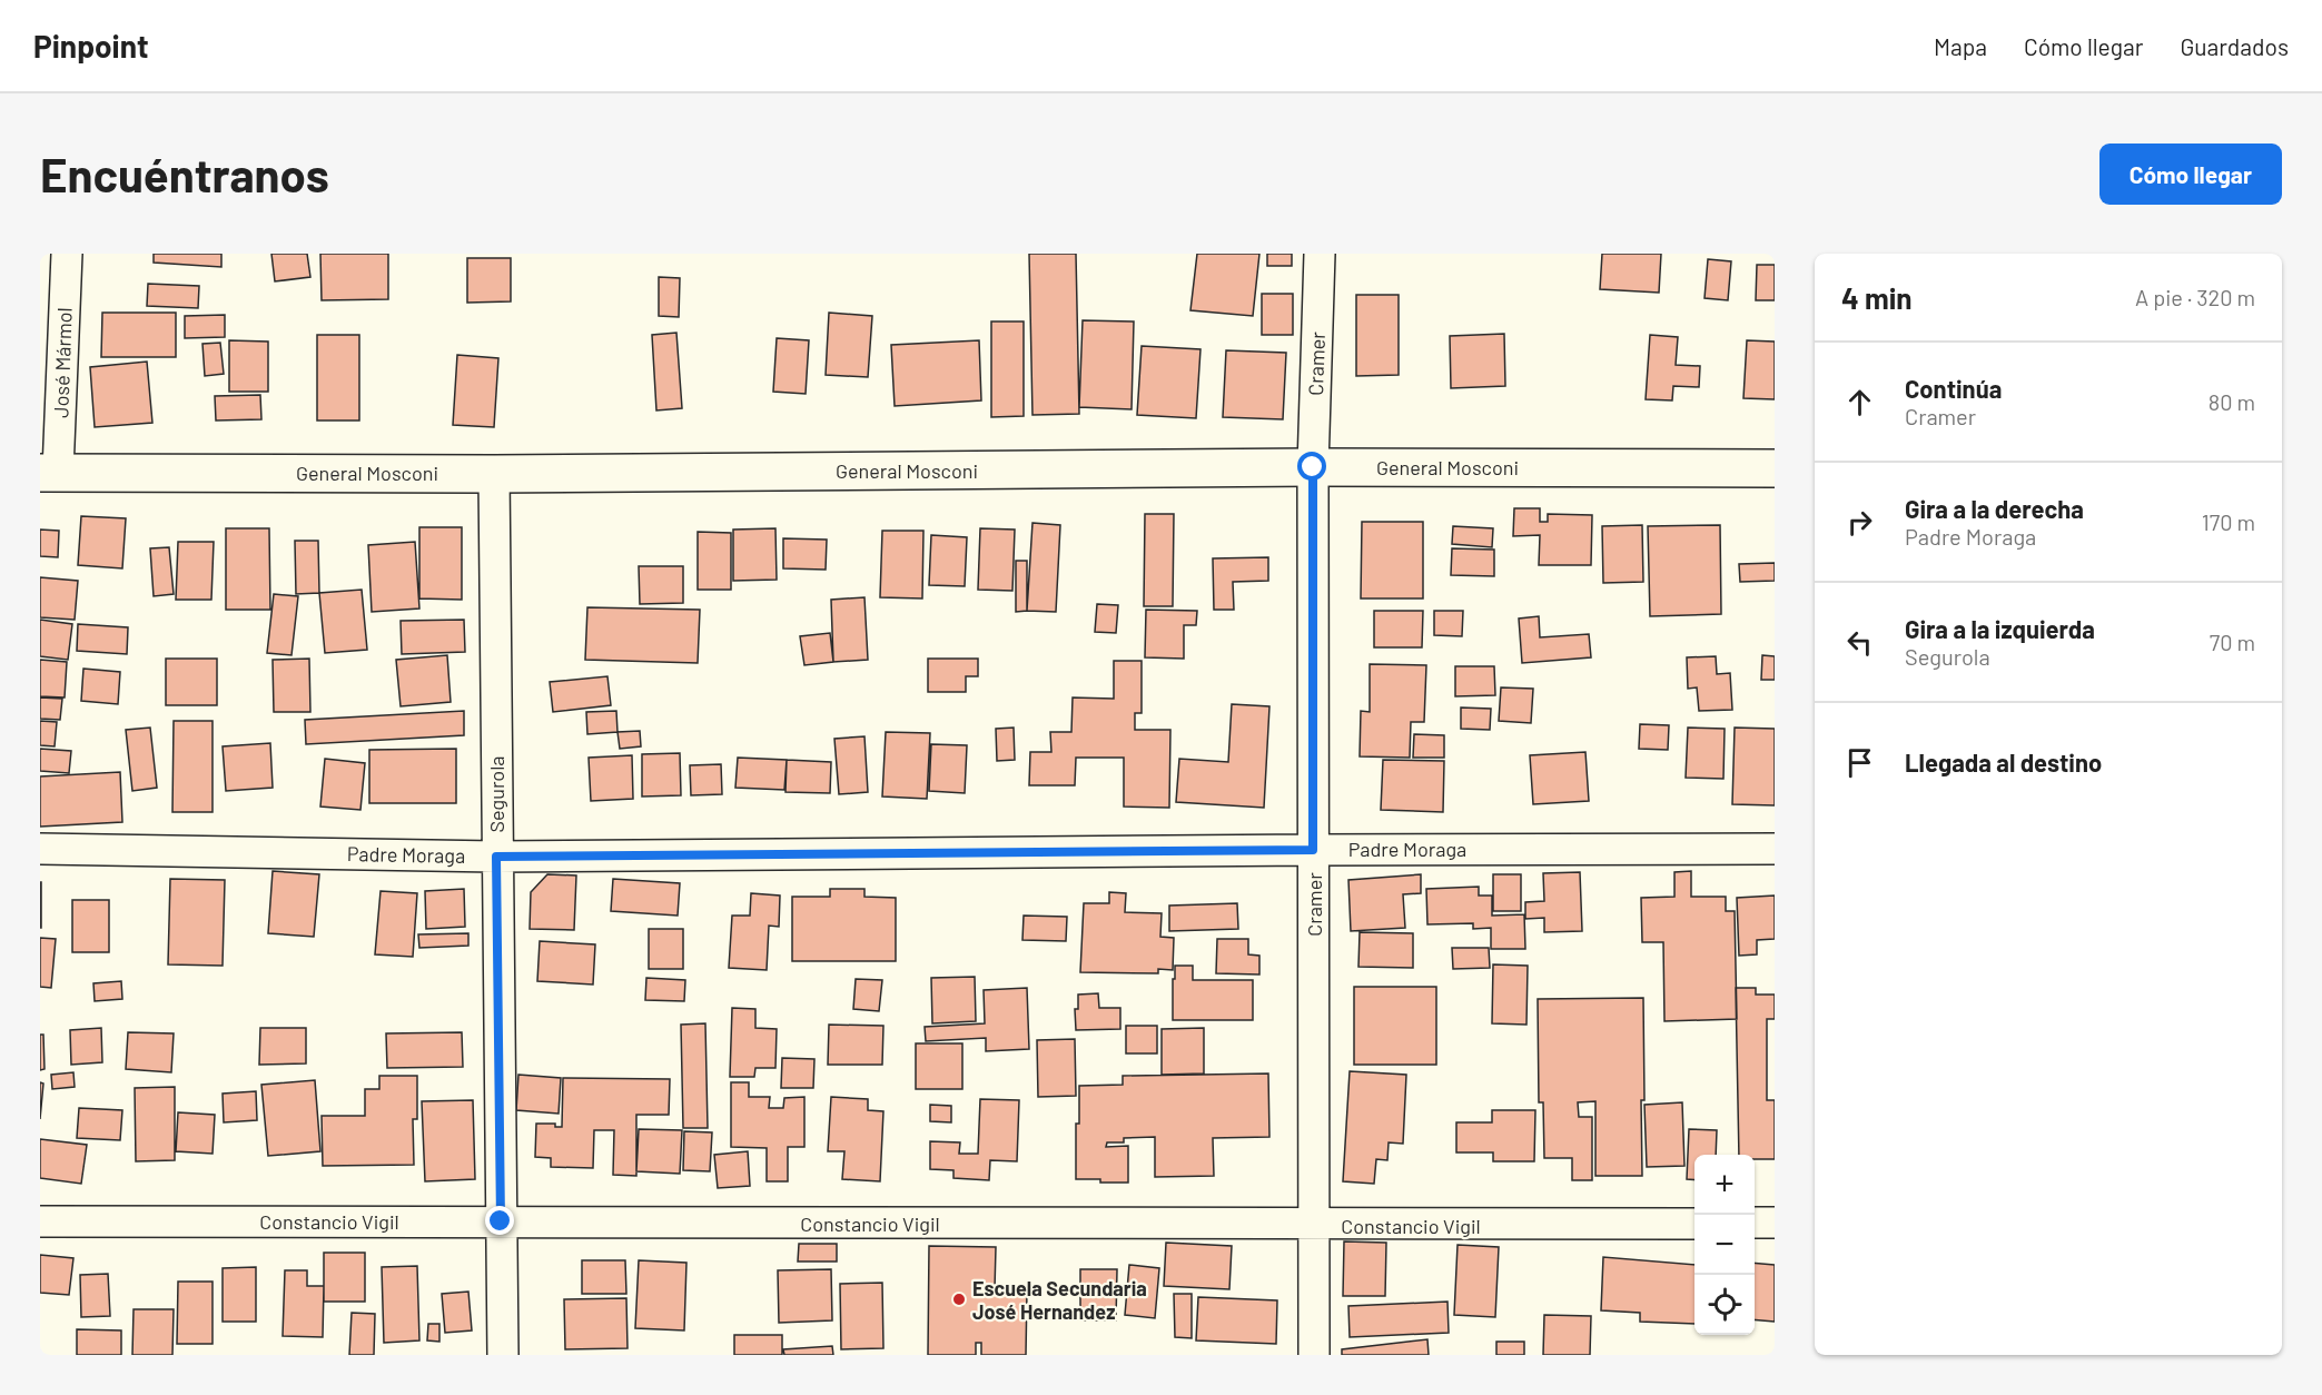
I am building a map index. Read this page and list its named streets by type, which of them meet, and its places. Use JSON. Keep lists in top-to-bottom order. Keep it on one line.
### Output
{"streets":{"street":["José Mármol","Cramer","General Mosconi","Segurola","Padre Moraga","Constancio Vigil"]},"crossings":[["José Mármol","General Mosconi"],["Cramer","General Mosconi"],["Cramer","Padre Moraga"],["Cramer","Constancio Vigil"],["General Mosconi","Segurola"],["Segurola","Padre Moraga"],["Segurola","Constancio Vigil"]],"places":["Escuela Secundaria José Hernandez"],"page":{"header":"Pinpoint","nav":["Mapa","Cómo llegar","Guardados"],"buttons":"Cómo llegar","title":"Encuéntranos","heading":["4 min","A pie · 320 m"],"list":[["Continúa","Cramer","80 m"],["Gira a la derecha","Padre Moraga","170 m"],["Gira a la izquierda","Segurola","70 m"],"Llegada al destino"],"map_buttons":["+","−"]}}
